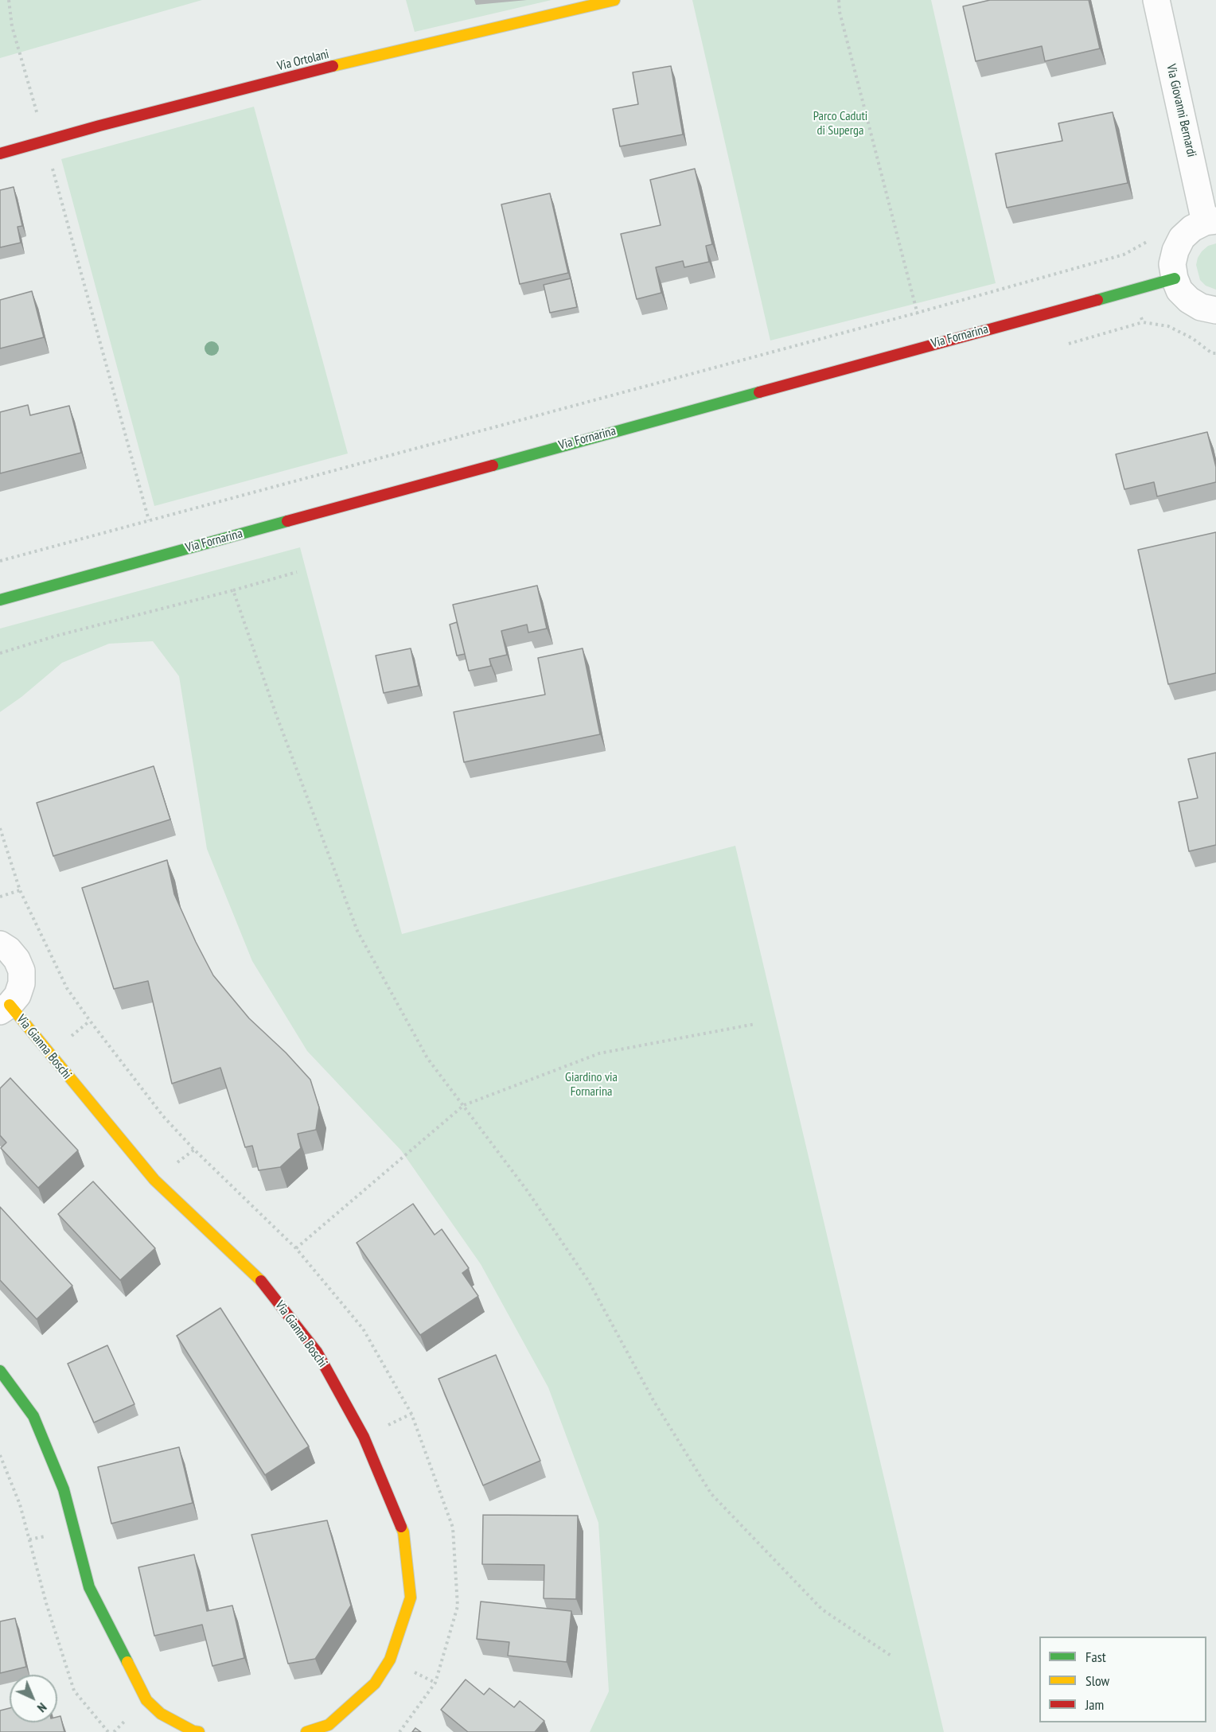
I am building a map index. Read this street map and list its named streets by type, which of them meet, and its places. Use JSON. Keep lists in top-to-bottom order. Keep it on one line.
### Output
{"streets":{"street":["Via Ortolani","Via Giovanni Bernardi","Via Fornarina","Via Gianna Boschi"]},"parks":["Parco Caduti di Superga","Giardino via Fornarina"],"legend":["Fast","Slow","Jam"],"north":"bottom right"}
